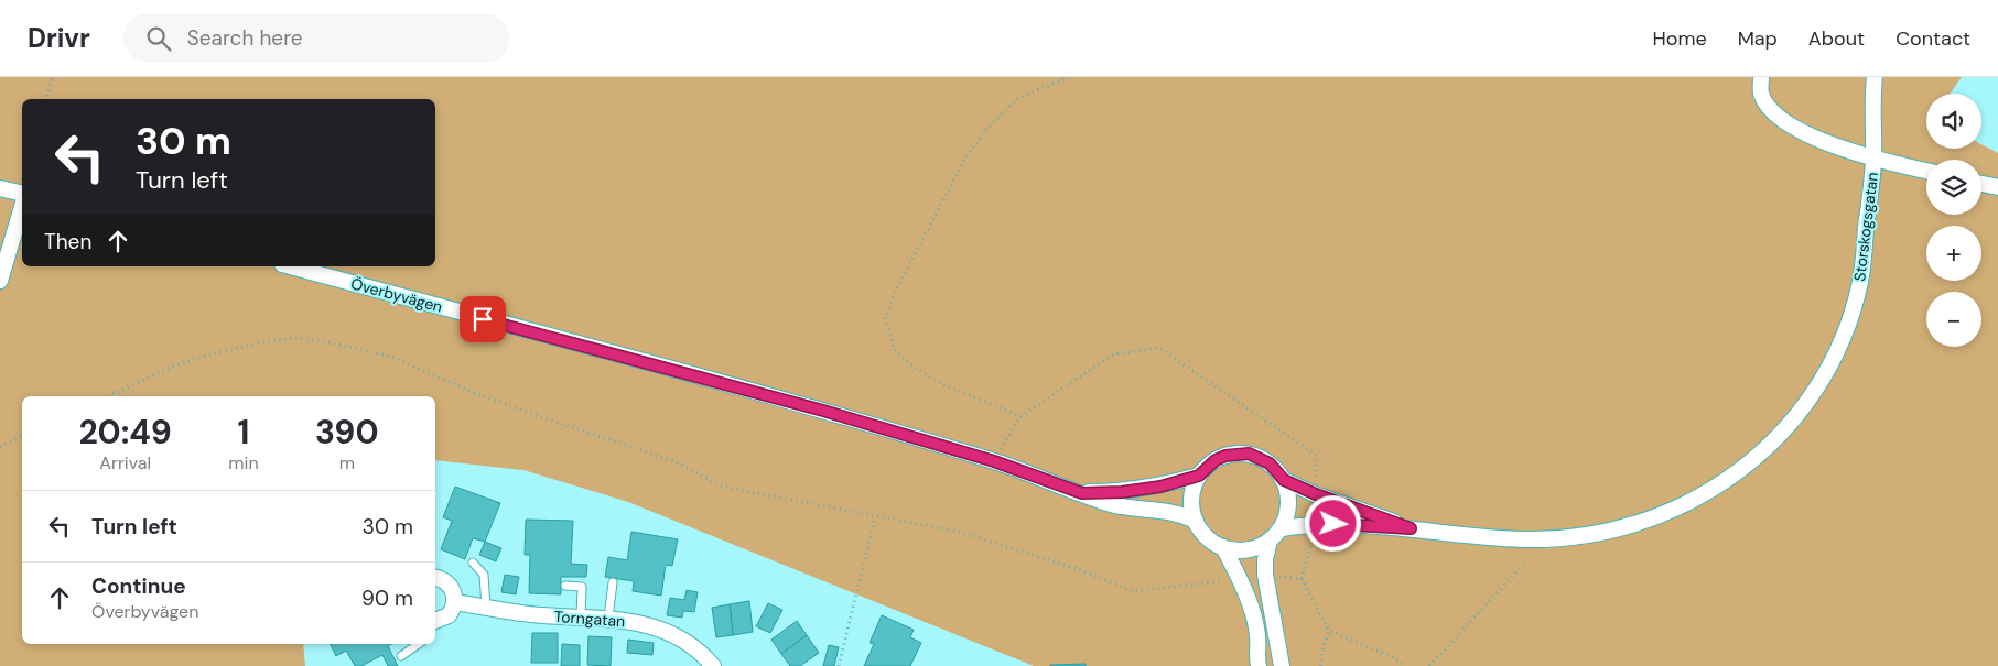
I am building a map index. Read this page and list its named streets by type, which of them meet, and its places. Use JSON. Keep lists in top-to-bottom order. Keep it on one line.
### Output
{"streets":{"street":["Storskogsgatan","Överbyvägen","Torngatan"]},"page":{"header":"Drivr","search":"Search here","nav":["Home","Map","About","Contact"],"map_buttons":["+","−"],"turn":["30 m","Turn left"],"then":"Then","eta":["20:49","Arrival","1","min","390","m"],"list":[{"name":"Turn left","value":"30 m"},{"name":"Continue","note":"Överbyvägen","value":"90 m"}]}}
